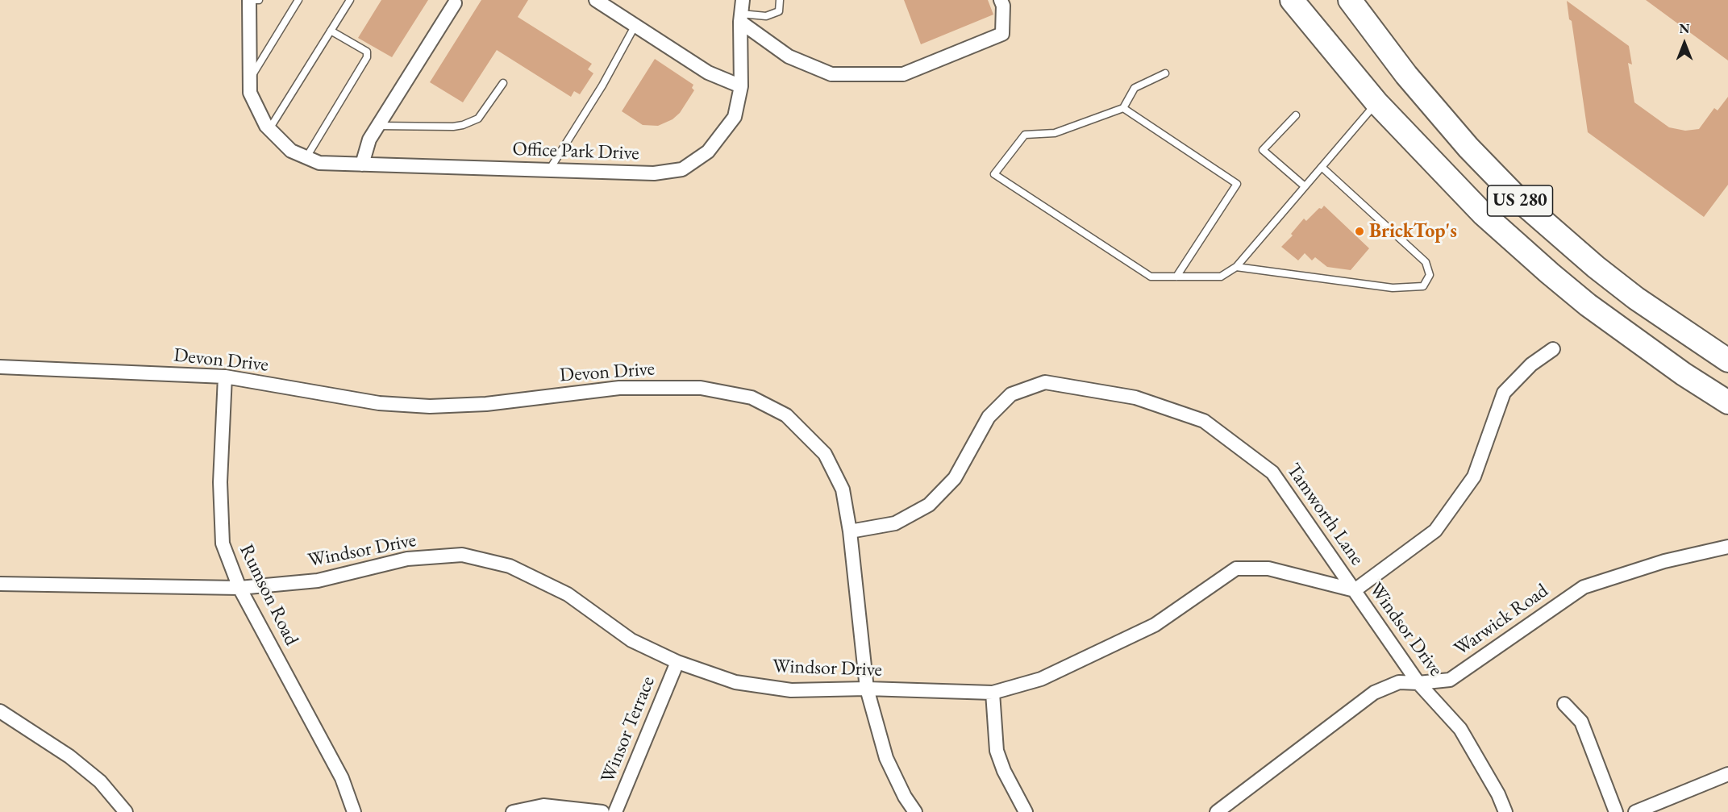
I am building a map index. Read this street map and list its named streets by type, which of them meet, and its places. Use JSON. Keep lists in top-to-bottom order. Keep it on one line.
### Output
{"streets":{"highway":["US 280"],"street":["Office Park Drive","Devon Drive","Tamworth Lane","Windsor Drive","Rumson Road","Warwick Road","Winsor Terrace"]},"crossings":[["Devon Drive","Tamworth Lane"],["Devon Drive","Windsor Drive"],["Devon Drive","Rumson Road"],["Tamworth Lane","Windsor Drive"],["Windsor Drive","Rumson Road"],["Windsor Drive","Warwick Road"],["Windsor Drive","Winsor Terrace"]],"places":["BrickTop's"],"north":"top"}
